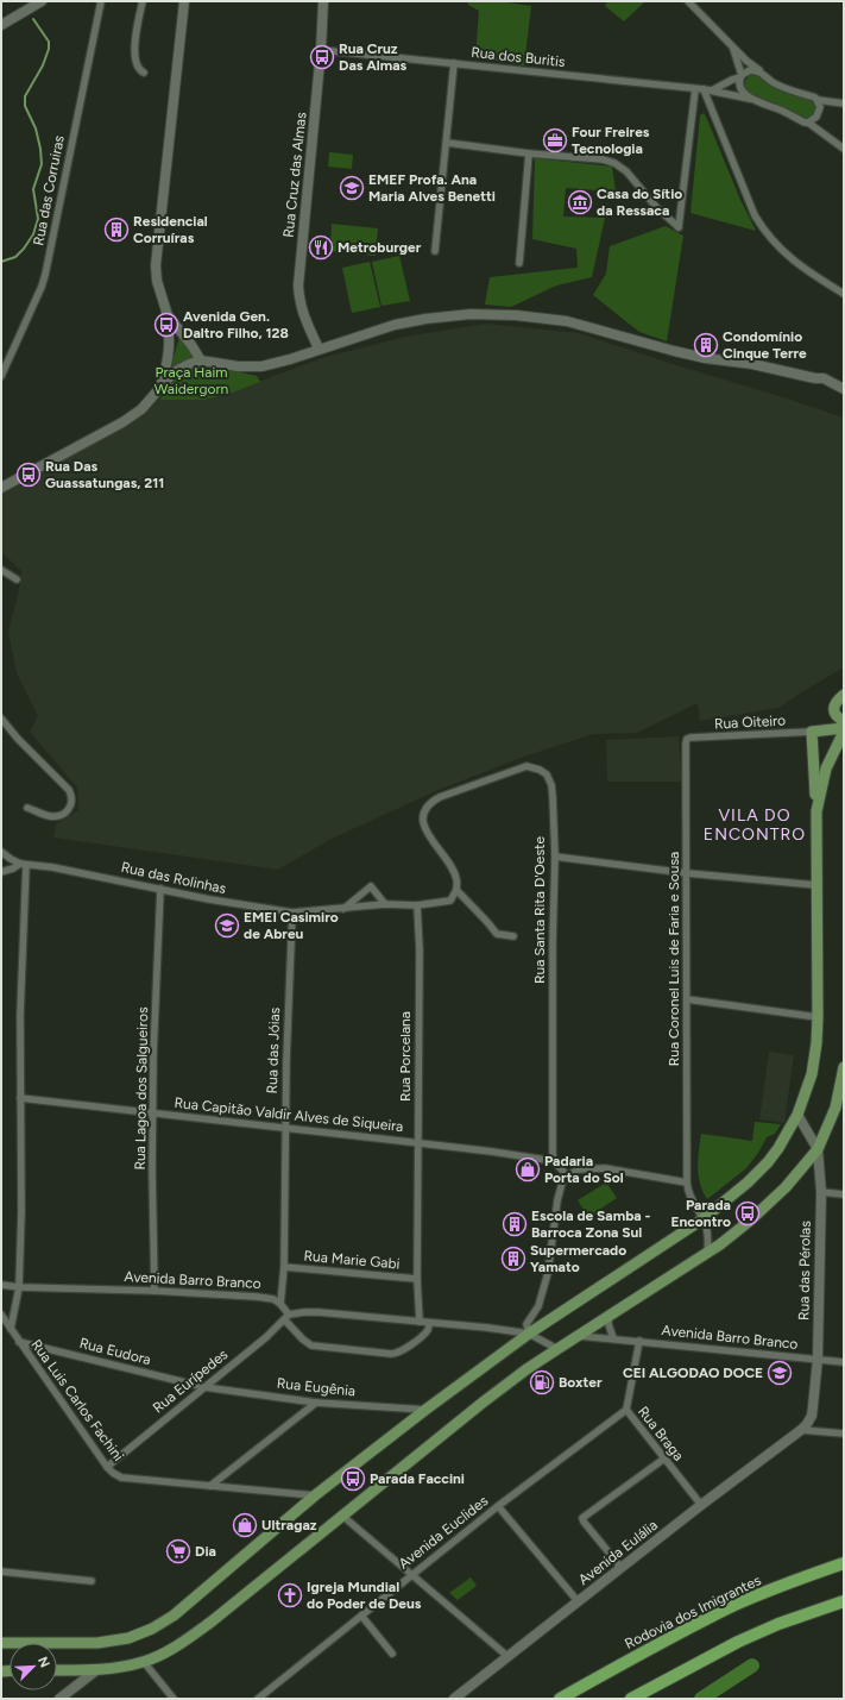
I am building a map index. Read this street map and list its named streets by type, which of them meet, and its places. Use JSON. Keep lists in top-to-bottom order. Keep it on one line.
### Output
{"streets":{"highway":["Rodovia dos Imigrantes"],"street":["Rua dos Buritis","Rua Cruz das Almas","Rua das Corruiras","Rua Oiteiro","Rua das Rolinhas","Rua Santa Rita D'Oeste","Rua Coronel Luis de Faria e Sousa","Rua das Jóias","Rua Porcelana","Rua Lagoa dos Salgueiros","Rua Capitão Valdir Alves de Siqueira","Rua Marie Gabi","Rua das Pérolas","Avenida Barro Branco","Rua Eudora","Rua Eurípedes","Rua Eugênia","Rua Luis Carlos Fachini","Rua Braga","Avenida Euclides","Avenida Eulália"]},"crossings":[["Rua dos Buritis","Rua Cruz das Almas"],["Rua Oiteiro","Rua Coronel Luis de Faria e Sousa"],["Rua das Rolinhas","Rua Santa Rita D'Oeste"],["Rua das Rolinhas","Rua das Jóias"],["Rua das Rolinhas","Rua Porcelana"],["Rua das Rolinhas","Rua Lagoa dos Salgueiros"],["Rua Santa Rita D'Oeste","Rua Capitão Valdir Alves de Siqueira"],["Rua das Jóias","Rua Capitão Valdir Alves de Siqueira"],["Rua das Jóias","Rua Marie Gabi"],["Rua das Jóias","Avenida Barro Branco"],["Rua Porcelana","Rua Capitão Valdir Alves de Siqueira"],["Rua Porcelana","Rua Marie Gabi"],["Rua Lagoa dos Salgueiros","Rua Capitão Valdir Alves de Siqueira"],["Rua Lagoa dos Salgueiros","Avenida Barro Branco"],["Rua das Pérolas","Avenida Barro Branco"],["Rua das Pérolas","Avenida Eulália"],["Avenida Barro Branco","Rua Braga"],["Rua Eudora","Rua Eurípedes"],["Rua Eudora","Rua Eugênia"],["Rua Eudora","Rua Luis Carlos Fachini"],["Rua Eurípedes","Rua Eugênia"],["Rua Eurípedes","Rua Luis Carlos Fachini"],["Rua Braga","Avenida Euclides"],["Rua Braga","Avenida Eulália"]],"districts":["VILA DO ENCONTRO"],"parks":["Praça Haim Waidergorn"],"places":{"bus stop":["Rua Cruz Das Almas","Avenida Gen. Daltro Filho, 128","Rua Das Guassatungas, 211","Parada Encontro","Parada Faccini"],"office":["Four Freires Tecnologia"],"school or university":["EMEF Profa. Ana Maria Alves Benetti","EMEI Casimiro de Abreu","CEI ALGODAO DOCE"],"museum":["Casa do Sítio da Ressaca"],"building":["Residencial Corruíras","Condomínio Cinque Terre","Escola de Samba - Barroca Zona Sul","Supermercado Yamato"],"restaurant":["Metroburger"],"shop":["Padaria Porta do Sol","Ultragaz"],"fuel station":["Boxter"],"supermarket":["Dia"],"church":["Igreja Mundial do Poder de Deus"]},"north":"top right"}
